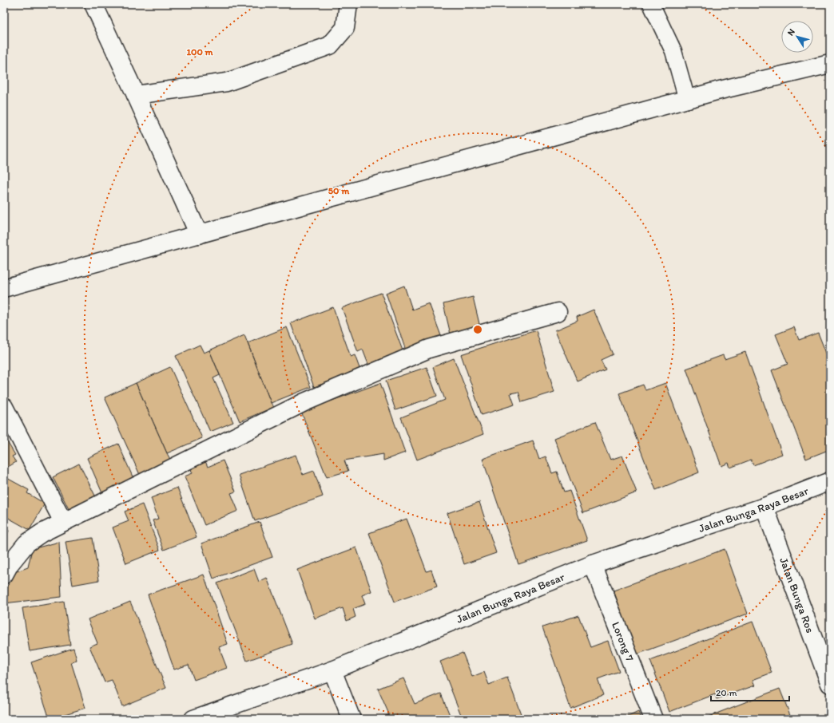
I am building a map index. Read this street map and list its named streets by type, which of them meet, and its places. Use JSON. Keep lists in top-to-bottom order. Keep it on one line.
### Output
{"streets":{"street":["Jalan Bunga Raya Besar","Jalan Bunga Ros","Lorong 7"]},"crossings":[["Jalan Bunga Raya Besar","Jalan Bunga Ros"],["Jalan Bunga Raya Besar","Lorong 7"]],"scale_bar":"20 m","north":"top left","rings":["100 m","50 m"]}
